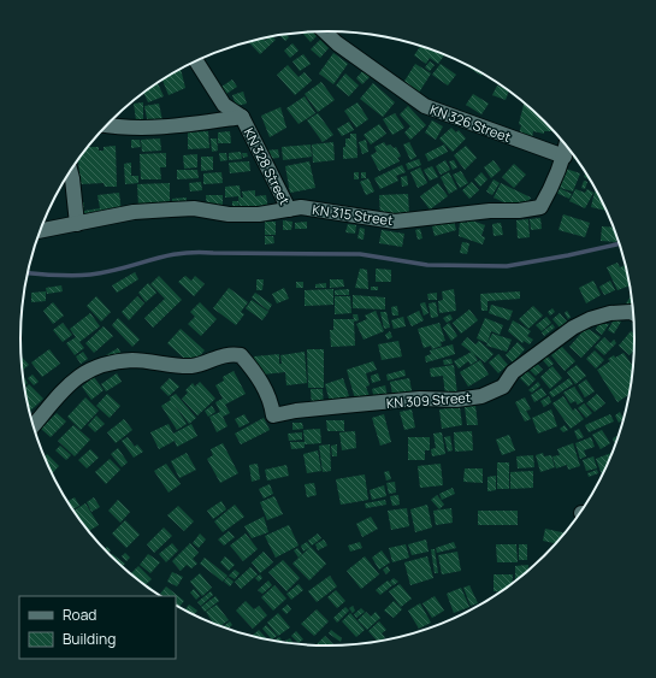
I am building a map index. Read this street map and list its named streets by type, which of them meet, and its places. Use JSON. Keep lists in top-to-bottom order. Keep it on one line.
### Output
{"streets":{"street":["KN 326 Street","KN 328 Street","KN 315 Street","KN 309 Street"]},"crossings":[["KN 326 Street","KN 315 Street"],["KN 328 Street","KN 315 Street"]],"legend":["Road","Building"]}
